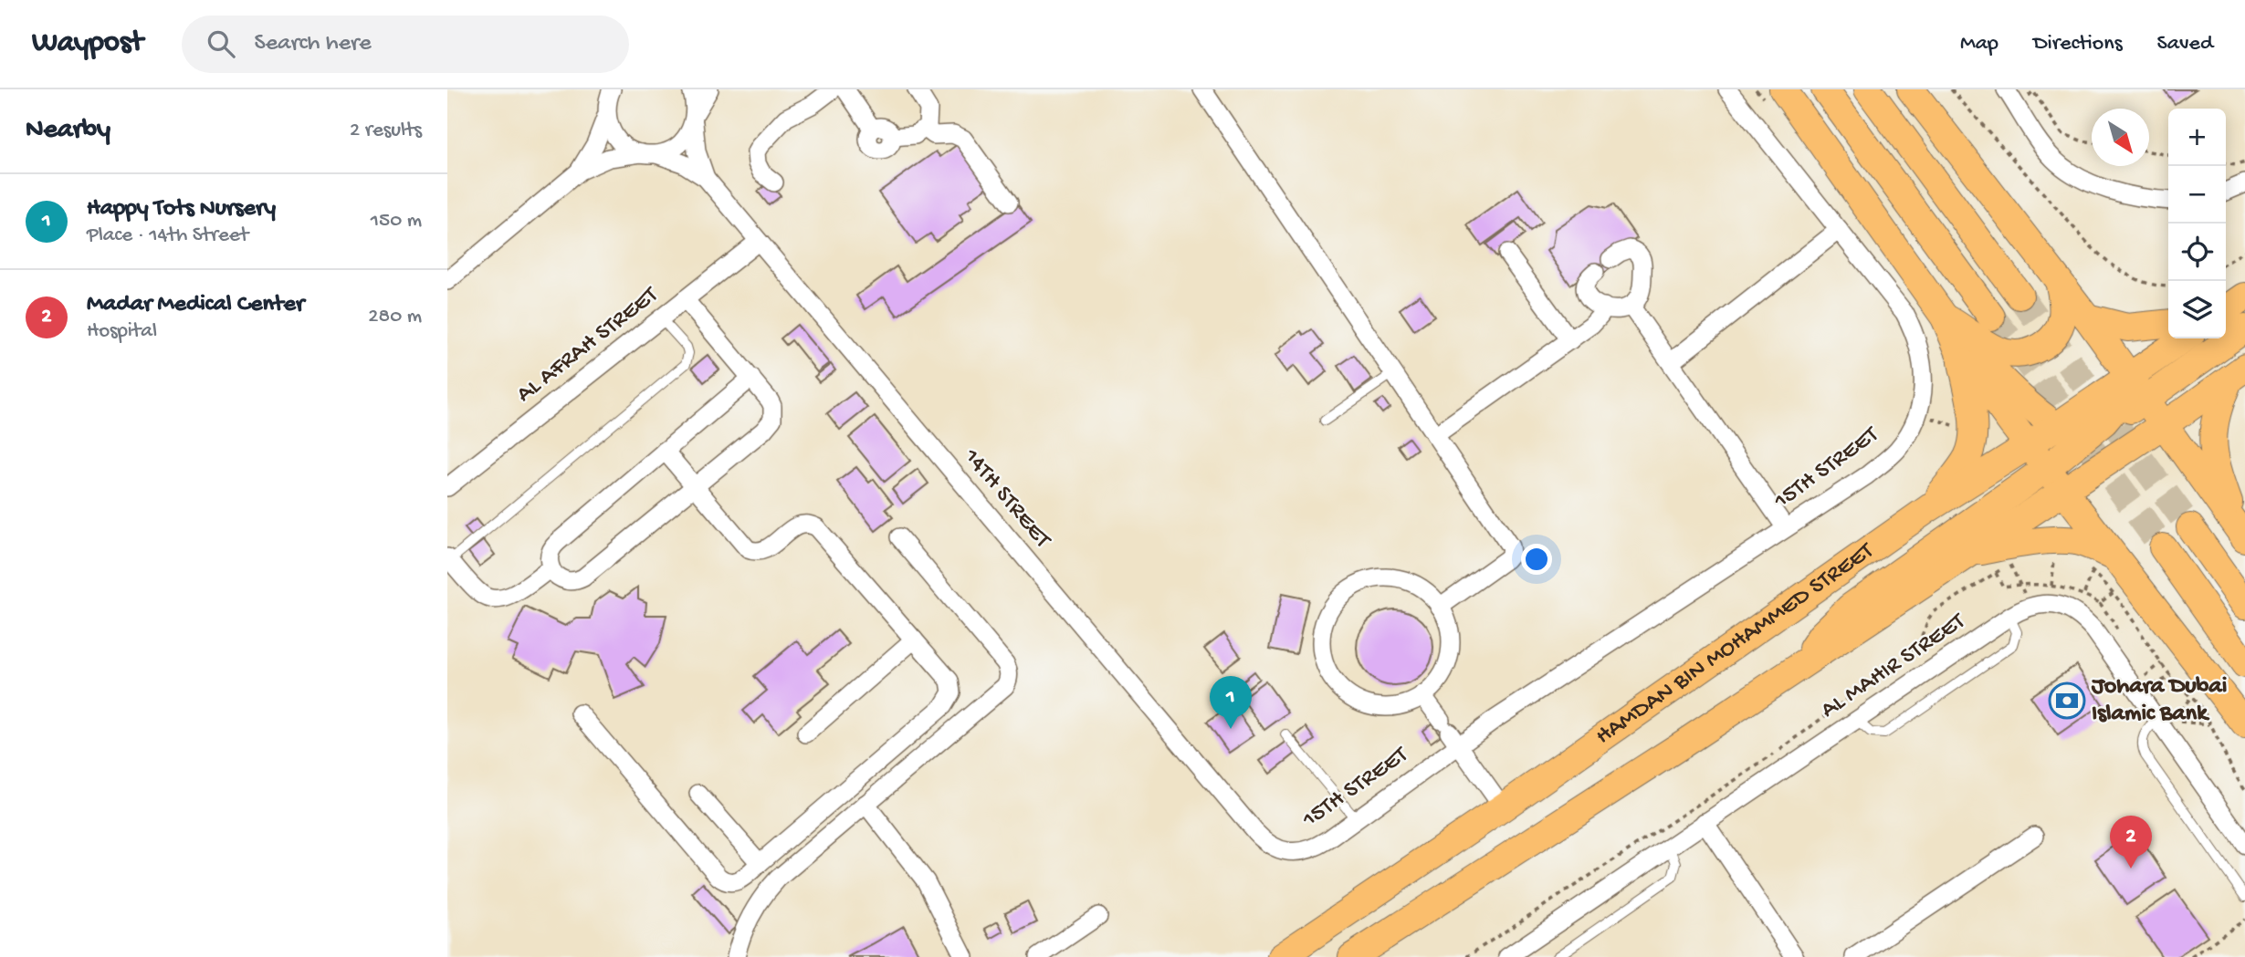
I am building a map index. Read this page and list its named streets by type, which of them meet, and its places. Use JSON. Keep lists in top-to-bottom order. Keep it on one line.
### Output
{"streets":{"main road":["HAMDAN BIN MOHAMMED STREET"],"street":["AL AFRAH STREET","15TH STREET","14TH STREET","AL MAHIR STREET"]},"crossings":[["AL AFRAH STREET","14TH STREET"],["15TH STREET","14TH STREET"]],"places":{"bank":["Johara Dubai Islamic Bank"]},"north":"bottom right","page":{"header":"Waypost","search":"Search here","nav":["Map","Directions","Saved"],"heading":["Nearby","2 results"],"map_buttons":["+","−"],"list":[{"mark":"1","name":"Happy Tots Nursery","note":"Place · 14th Street","value":"150 m"},{"mark":"2","name":"Madar Medical Center","note":"Hospital","value":"280 m"}],"pins":["1","2"]}}
